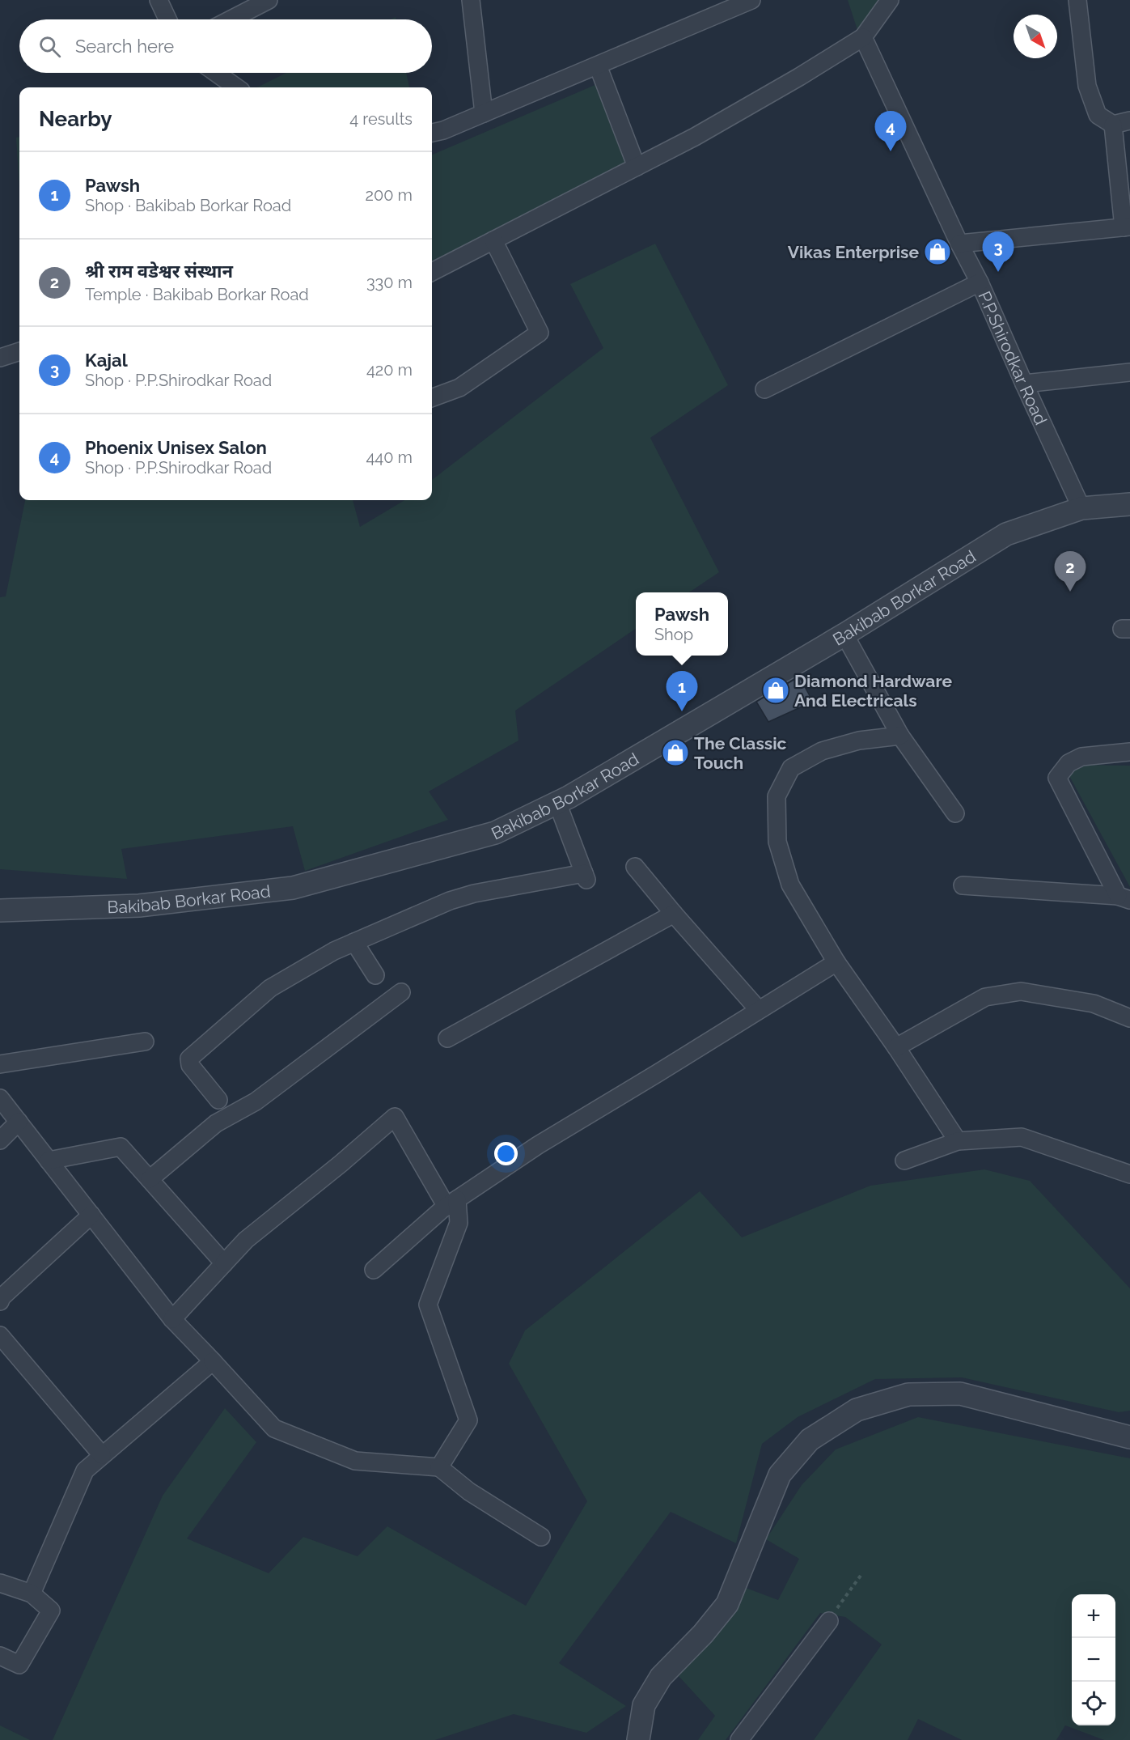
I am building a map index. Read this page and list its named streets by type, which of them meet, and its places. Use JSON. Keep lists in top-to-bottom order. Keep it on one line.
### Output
{"streets":{"street":["P.P.Shirodkar Road","Bakibab Borkar Road"]},"crossings":[["P.P.Shirodkar Road","Bakibab Borkar Road"]],"places":{"shop":["Vikas Enterprise","Diamond Hardware And Electricals","The Classic Touch"]},"north":"bottom right","page":{"search":"Search here","heading":["Nearby","4 results"],"pins":["4","3","2","1"],"list":[{"mark":"1","name":"Pawsh","note":"Shop · Bakibab Borkar Road","value":"200 m"},{"mark":"2","name":"श्री राम वडेश्वर संस्थान","note":"Temple · Bakibab Borkar Road","value":"330 m"},{"mark":"3","name":"Kajal","note":"Shop · P.P.Shirodkar Road","value":"420 m"},{"mark":"4","name":"Phoenix Unisex Salon","note":"Shop · P.P.Shirodkar Road","value":"440 m"}],"popup":["Pawsh","Shop"],"map_buttons":["+","−"]}}
